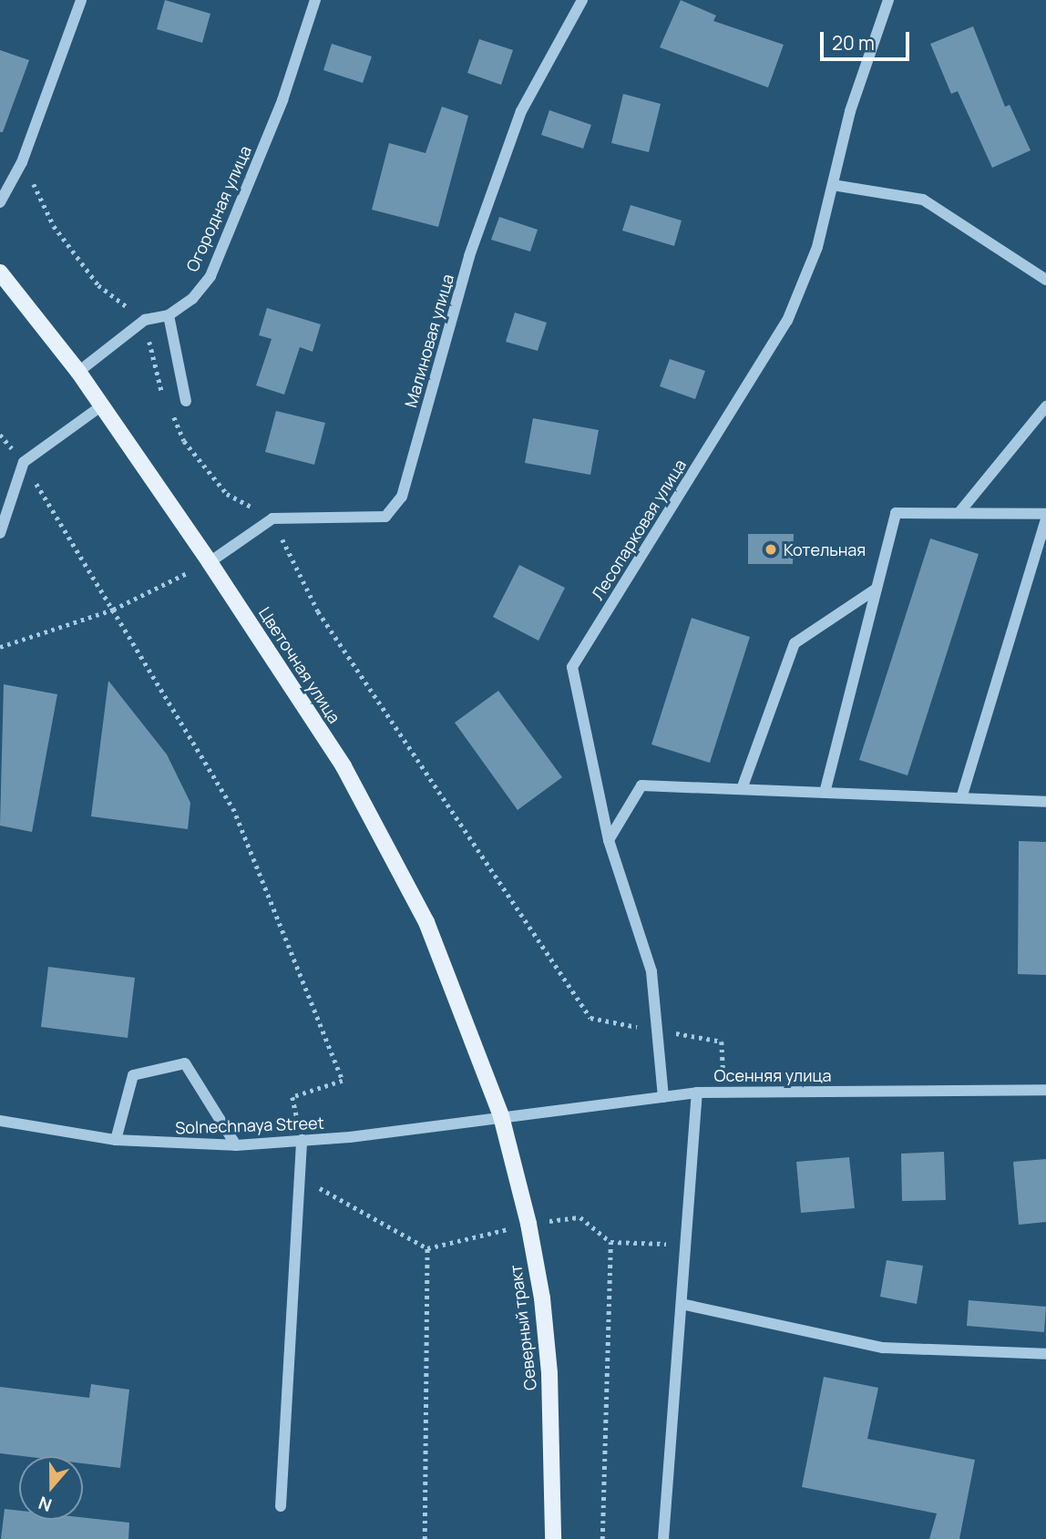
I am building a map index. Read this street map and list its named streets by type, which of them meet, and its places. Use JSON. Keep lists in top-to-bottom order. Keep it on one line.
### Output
{"streets":{"main road":["Цветочная улица","Северный тракт"],"street":["Огородная улица","Малиновая улица","Лесопарковая улица","Осенняя улица","Solnechnaya Street"]},"crossings":[["Огородная улица","Цветочная улица"],["Лесопарковая улица","Осенняя улица"],["Цветочная улица","Осенняя улица"],["Цветочная улица","Solnechnaya Street"],["Цветочная улица","Северный тракт"],["Осенняя улица","Solnechnaya Street"],["Осенняя улица","Северный тракт"],["Solnechnaya Street","Северный тракт"]],"places":["Котельная"],"scale_bar":"20 m","north":"bottom"}
